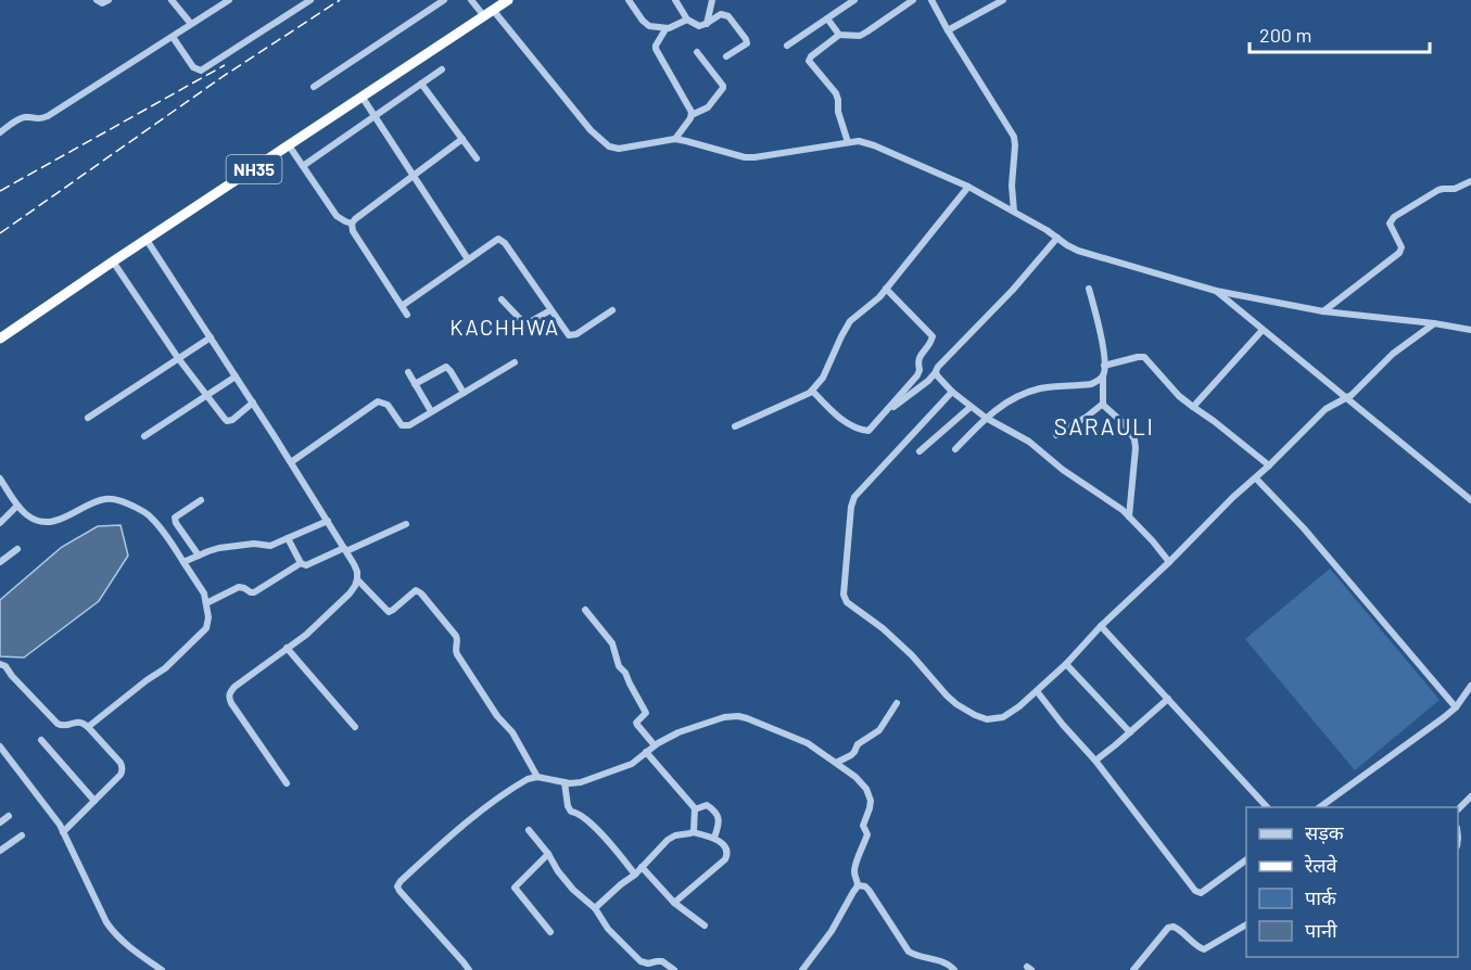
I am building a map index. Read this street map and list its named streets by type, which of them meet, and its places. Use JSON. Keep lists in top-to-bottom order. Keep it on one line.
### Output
{"streets":{"highway":["NH35"]},"districts":["KACHHWA","SARAULI"],"legend":["सड़क","रेलवे","पार्क","पानी"],"scale_bar":"200 m"}
